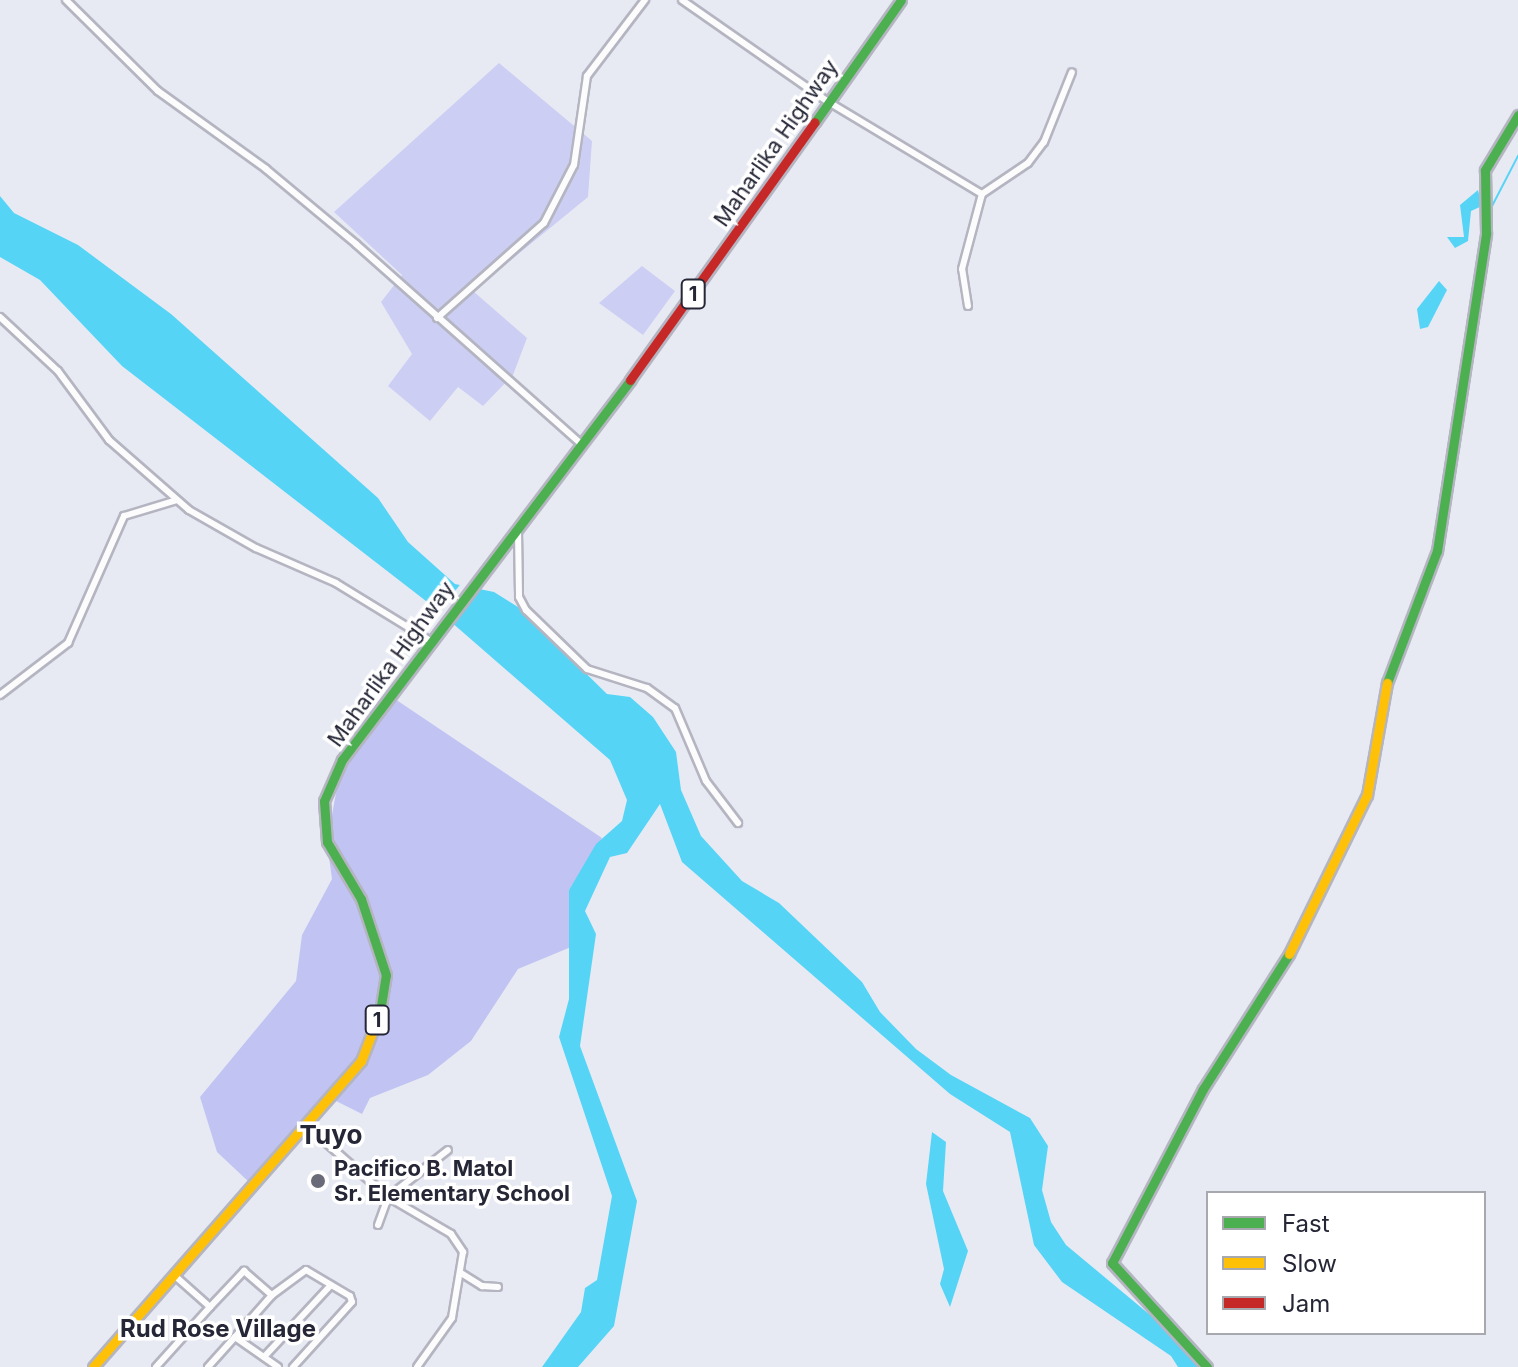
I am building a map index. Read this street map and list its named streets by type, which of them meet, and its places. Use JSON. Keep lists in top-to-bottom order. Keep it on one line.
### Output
{"streets":{"main road":["Maharlika Highway","1"]},"districts":["Tuyo","Rud Rose Village"],"places":["Pacifico B. Matol Sr. Elementary School"],"legend":["Fast","Slow","Jam"]}
